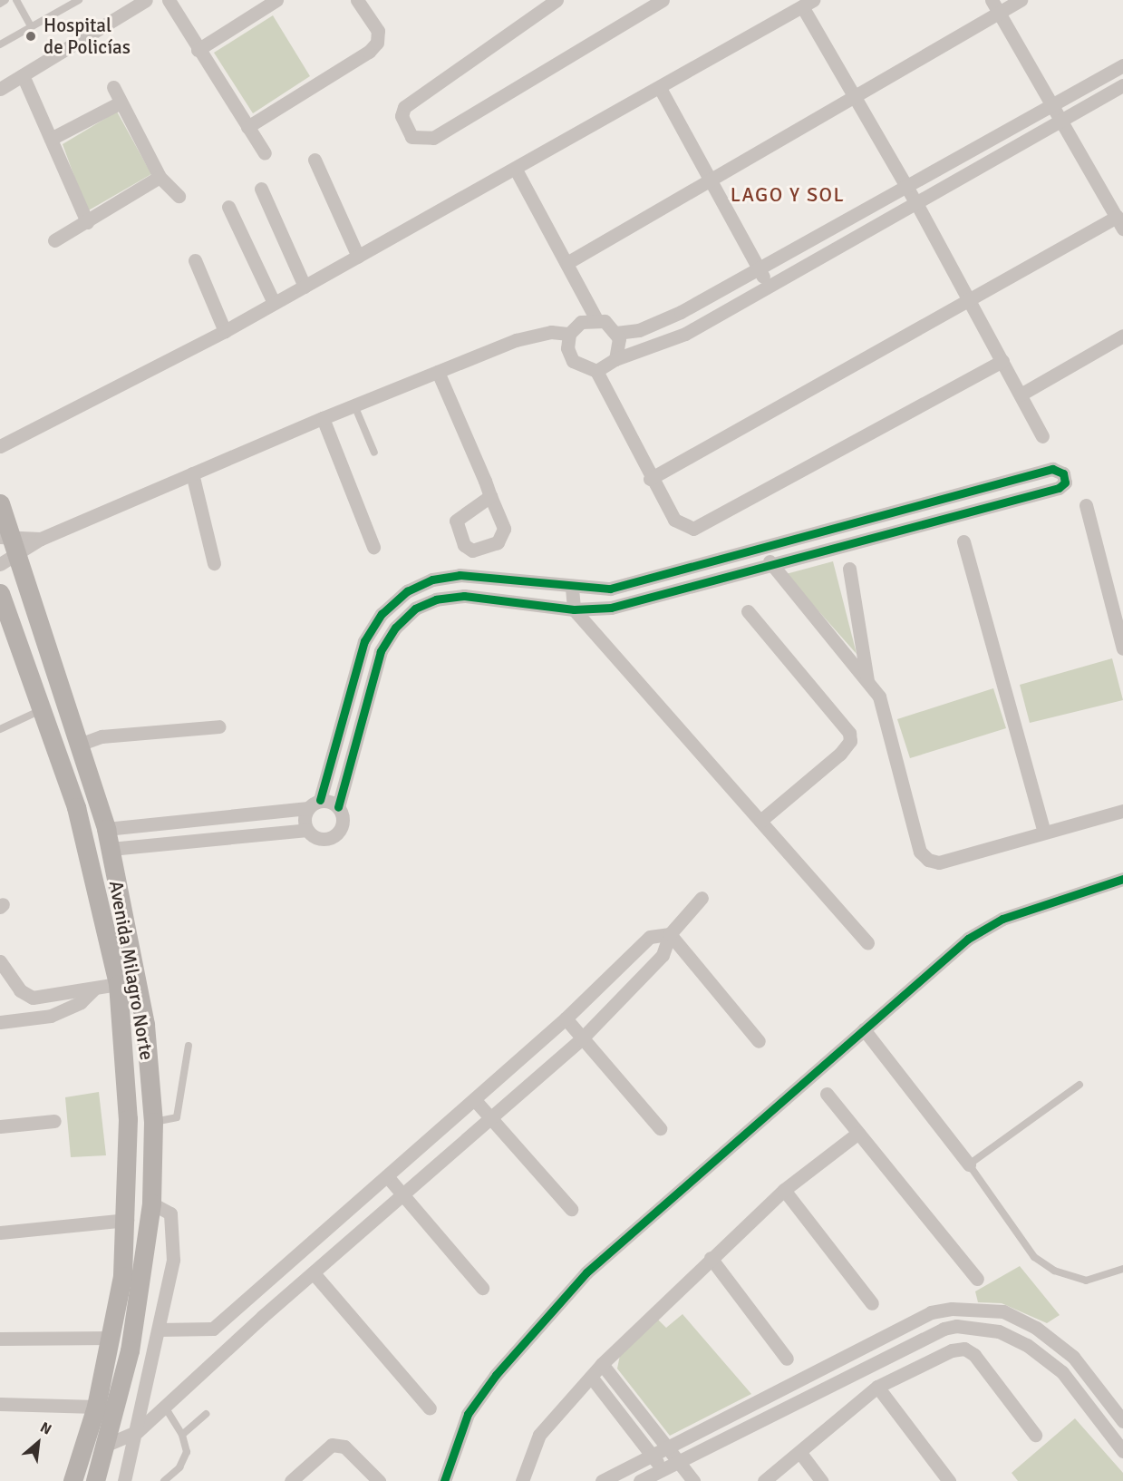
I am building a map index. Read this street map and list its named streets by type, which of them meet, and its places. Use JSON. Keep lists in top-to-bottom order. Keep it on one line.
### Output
{"streets":{"main road":["Avenida Milagro Norte"]},"districts":["LAGO Y SOL"],"places":["Hospital de Policías"],"north":"top right"}
